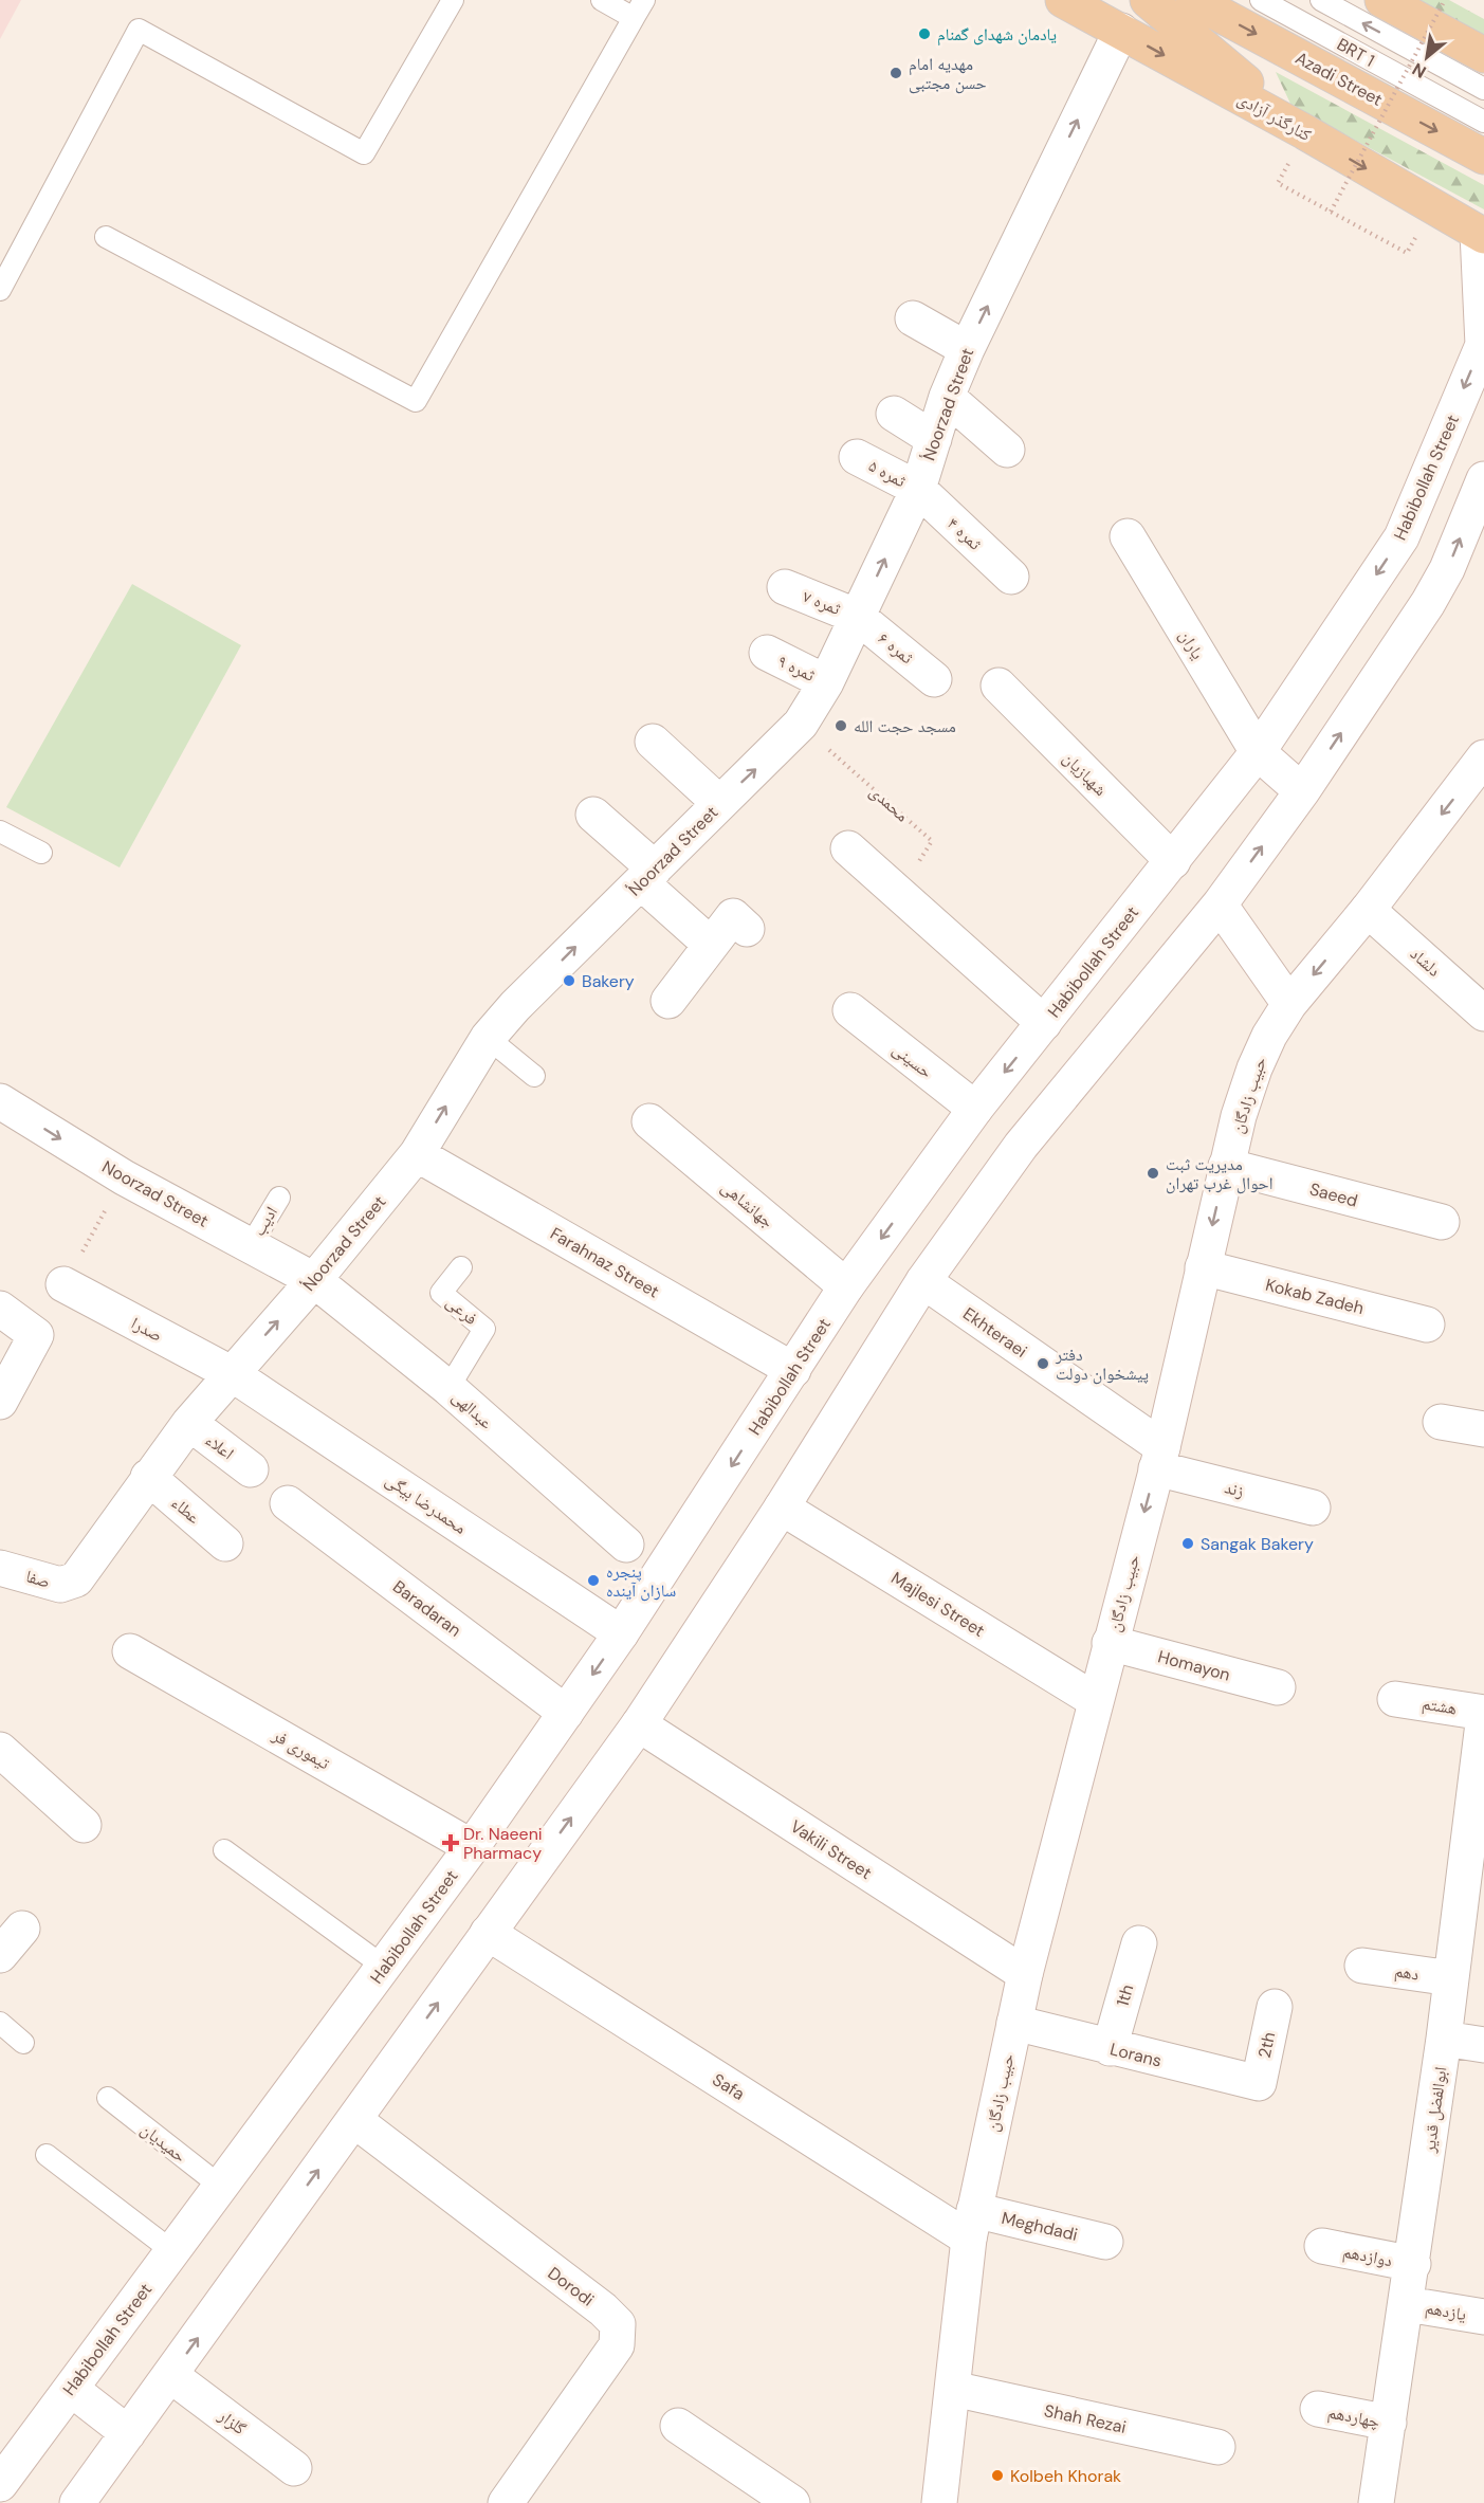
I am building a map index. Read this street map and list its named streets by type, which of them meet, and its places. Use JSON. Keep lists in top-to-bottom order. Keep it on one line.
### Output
{"streets":{"main road":["Azadi Street","کنارگذر آزادی"],"street":["ٔNoorzad Street","ثمره ۵","Habibollah Street","ثمره ۴","ثمره ۷","یاران","ثمره ۶","ثمره ۹","شهبازیان","دلشاد","حسینی","حبیب زادگان","Noorzad Street","Saeed","جهانشاهی","Farahnaz Street","Kokab Zadeh","صدرا","Ekhteraei","عبدالهی","اعلاء","زند","محمدرضا بیگی","عطاء","صفا","Majlesi Street","Baradaran","Homayon","هشتم","تیموری فر","Vakili Street","دهم","1th","2th","Lorans","Safa","ابوالفضل قدیر","Meghdadi","دوازدهم","Dorodi","یازدهم","چهاردهم","Shah Rezai","گلزار"],"lane":["BRT 1","ادیب","فرعی","حمیدیان"],"path":["محمدی"]},"crossings":[["کنارگذر آزادی","ٔNoorzad Street"],["کنارگذر آزادی","Habibollah Street"],["ٔNoorzad Street","ثمره ۵"],["ٔNoorzad Street","ثمره ۴"],["ٔNoorzad Street","ثمره ۷"],["ٔNoorzad Street","ثمره ۶"],["ٔNoorzad Street","ثمره ۹"],["ٔNoorzad Street","محمدی"],["ٔNoorzad Street","Noorzad Street"],["ٔNoorzad Street","Farahnaz Street"],["ٔNoorzad Street","صدرا"],["ٔNoorzad Street","عبدالهی"],["ٔNoorzad Street","اعلاء"],["ٔNoorzad Street","محمدرضا بیگی"],["ٔNoorzad Street","عطاء"],["ٔNoorzad Street","صفا"],["ثمره ۵","ثمره ۴"],["Habibollah Street","یاران"],["Habibollah Street","شهبازیان"],["Habibollah Street","حسینی"],["Habibollah Street","جهانشاهی"],["Habibollah Street","Farahnaz Street"],["Habibollah Street","محمدرضا بیگی"],["Habibollah Street","Baradaran"],["Habibollah Street","تیموری فر"],["Habibollah Street","حمیدیان"],["ثمره ۷","ثمره ۶"],["دلشاد","حبیب زادگان"],["حبیب زادگان","Saeed"],["حبیب زادگان","Kokab Zadeh"],["حبیب زادگان","Ekhteraei"],["حبیب زادگان","زند"],["حبیب زادگان","Majlesi Street"],["حبیب زادگان","Homayon"],["حبیب زادگان","Vakili Street"],["حبیب زادگان","Lorans"],["حبیب زادگان","Safa"],["حبیب زادگان","Meghdadi"],["حبیب زادگان","Shah Rezai"],["Noorzad Street","ادیب"],["Noorzad Street","عبدالهی"],["فرعی","عبدالهی"],["صدرا","محمدرضا بیگی"],["Ekhteraei","زند"],["هشتم","ابوالفضل قدیر"],["دهم","ابوالفضل قدیر"],["1th","Lorans"],["2th","Lorans"],["Safa","Meghdadi"],["ابوالفضل قدیر","دوازدهم"],["ابوالفضل قدیر","یازدهم"],["ابوالفضل قدیر","چهاردهم"]],"one_way":["ٔNoorzad Street","Noorzad Street"],"places":{"other":["یادمان شهدای گمنام","مهدیه امام حسن مجتبی","مسجد حجت الله","Bakery","مدیریت ثبت احوال غرب تهران","دفتر پیشخوان دولت","Sangak Bakery","پنجره سازان آینده","Kolbeh Khorak"],"health":["Dr. Naeeni Pharmacy"]},"north":"bottom left"}
